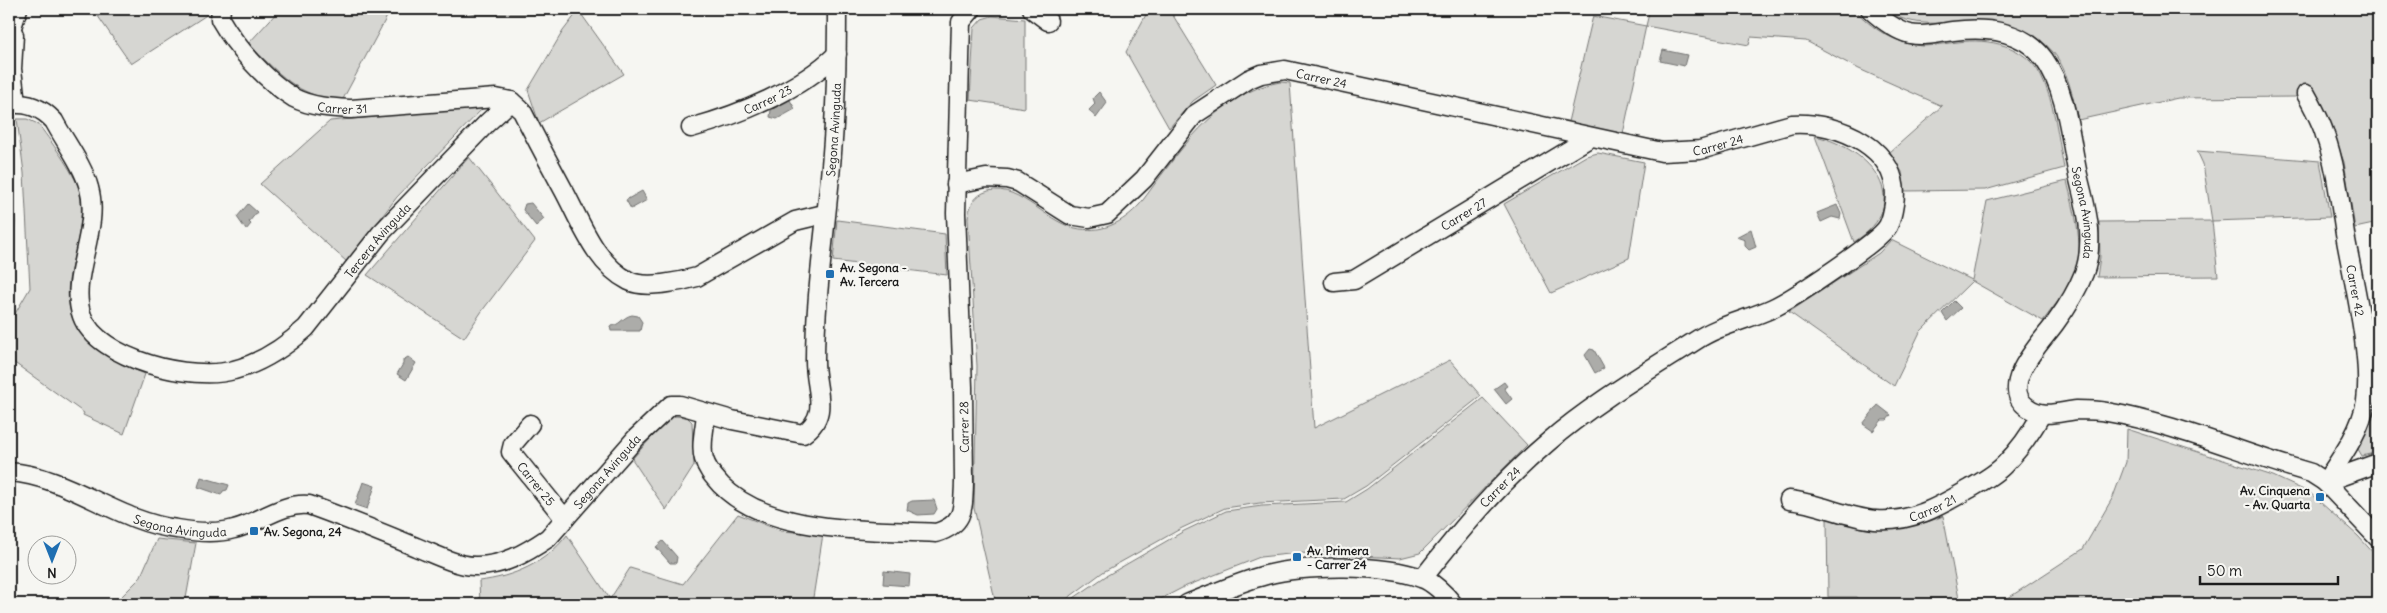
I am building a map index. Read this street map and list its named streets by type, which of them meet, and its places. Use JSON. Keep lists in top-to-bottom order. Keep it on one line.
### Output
{"streets":{"street":["Carrer 24","Carrer 23","Carrer 31","Segona Avinguda","Carrer 27","Tercera Avinguda","Carrer 42","Carrer 28","Carrer 25","Carrer 21"]},"crossings":[["Carrer 24","Carrer 27"],["Carrer 24","Carrer 28"],["Carrer 23","Segona Avinguda"],["Carrer 31","Tercera Avinguda"],["Segona Avinguda","Carrer 28"],["Segona Avinguda","Carrer 25"],["Segona Avinguda","Carrer 21"]],"places":{"transit":["Av. Segona - Av. Tercera","Av. Cinquena - Av. Quarta","Av. Segona, 24","Av. Primera - Carrer 24"]},"scale_bar":"50 m","north":"bottom"}
